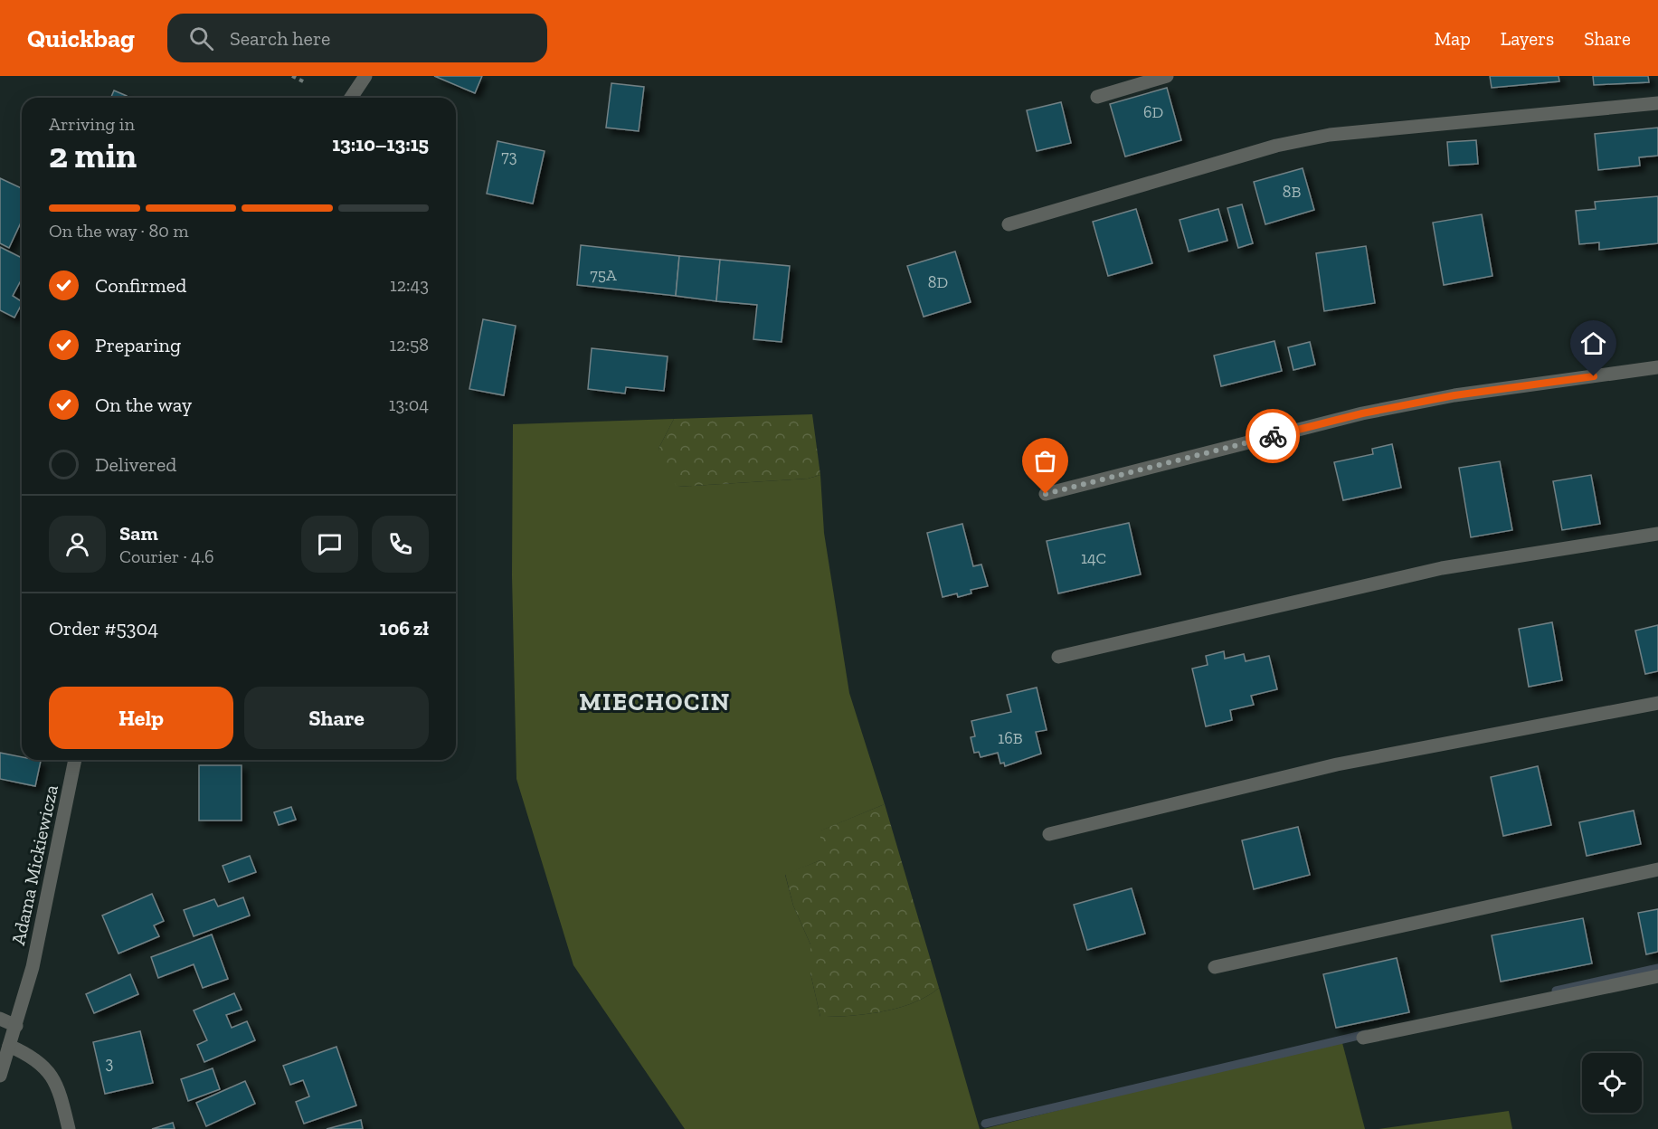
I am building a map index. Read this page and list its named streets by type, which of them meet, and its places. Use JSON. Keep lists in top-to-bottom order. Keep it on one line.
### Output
{"streets":{"street":["Adama Mickiewicza"]},"districts":["MIECHOCIN"],"house_numbers":["6D","73","8B","75A","8D","14C","16B","3"],"page":{"header":"Quickbag","search":"Search here","nav":["Map","Layers","Share"],"heading":["2 min","Arriving in","13:10–13:15"],"panel":["Sam","Courier · 4.6","Order #5304","106 zł"],"bar":"On the way · 80 m","list":[["Confirmed","12:43"],["Preparing","12:58"],["On the way","13:04"],"Delivered"],"buttons":["Help","Share"]}}
